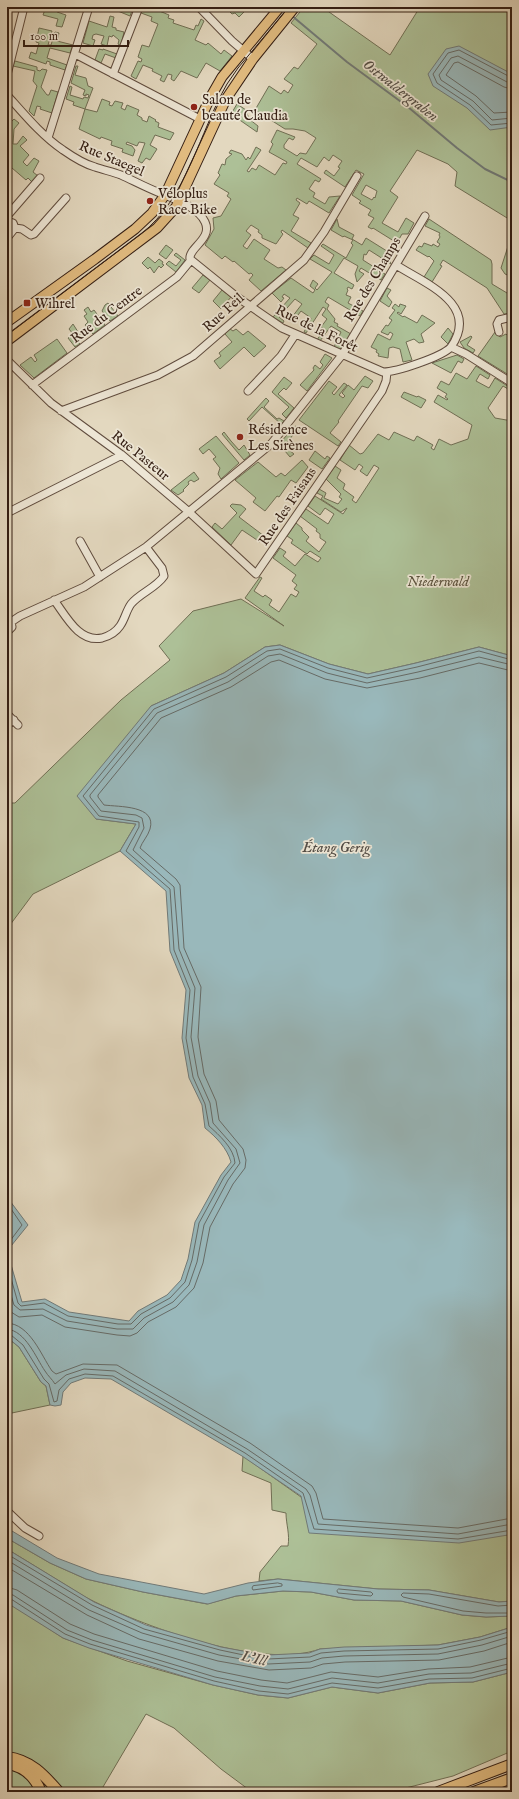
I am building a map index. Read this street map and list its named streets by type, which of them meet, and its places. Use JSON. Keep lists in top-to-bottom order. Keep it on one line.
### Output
{"streets":{"street":["Rue Staegel","Rue des Champs","Rue Feil","Rue du Centre","Rue de la Forêt","Rue Pasteur","Rue des Faisans"]},"crossings":[["Rue des Champs","Rue de la Forêt"],["Rue des Champs","Rue Pasteur"],["Rue Feil","Rue de la Forêt"],["Rue Feil","Rue Pasteur"],["Rue du Centre","Rue de la Forêt"],["Rue du Centre","Rue Pasteur"],["Rue de la Forêt","Rue des Faisans"],["Rue Pasteur","Rue des Faisans"]],"water":["Ostwaldergraben","Étang Gerig","L'Ill"],"parks":["Niederwald"],"places":{"other":["Salon de beauté Claudia","Véloplus Race Bike","Résidence Les Sirènes"],"transit":["Wihrel"]},"scale_bar":"100 m"}
